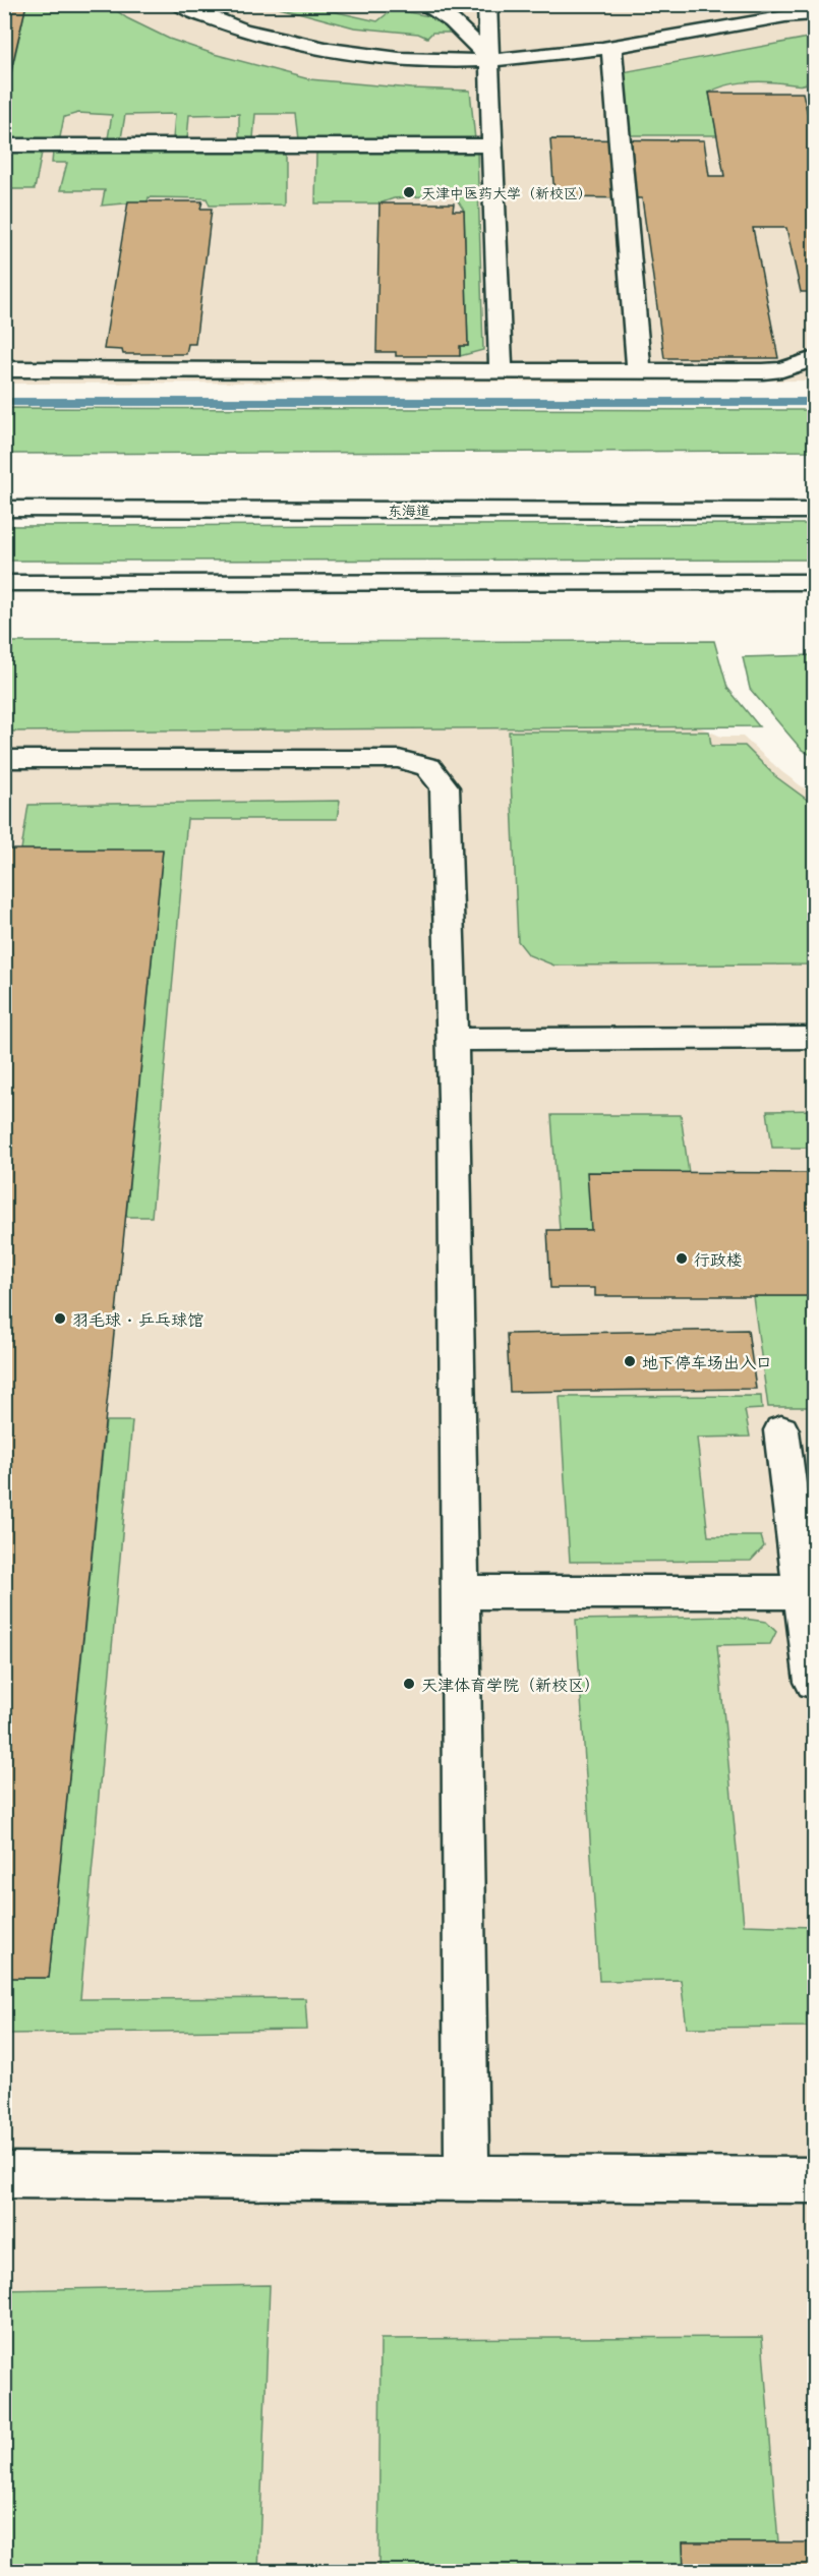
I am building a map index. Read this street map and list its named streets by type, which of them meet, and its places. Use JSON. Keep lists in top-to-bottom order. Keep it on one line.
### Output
{"streets":{"main road":["东海道"]},"places":["天津中医药大学（新校区）","行政楼","羽毛球 · 乒乓球馆","地下停车场出入口","天津体育学院（新校区）"]}
